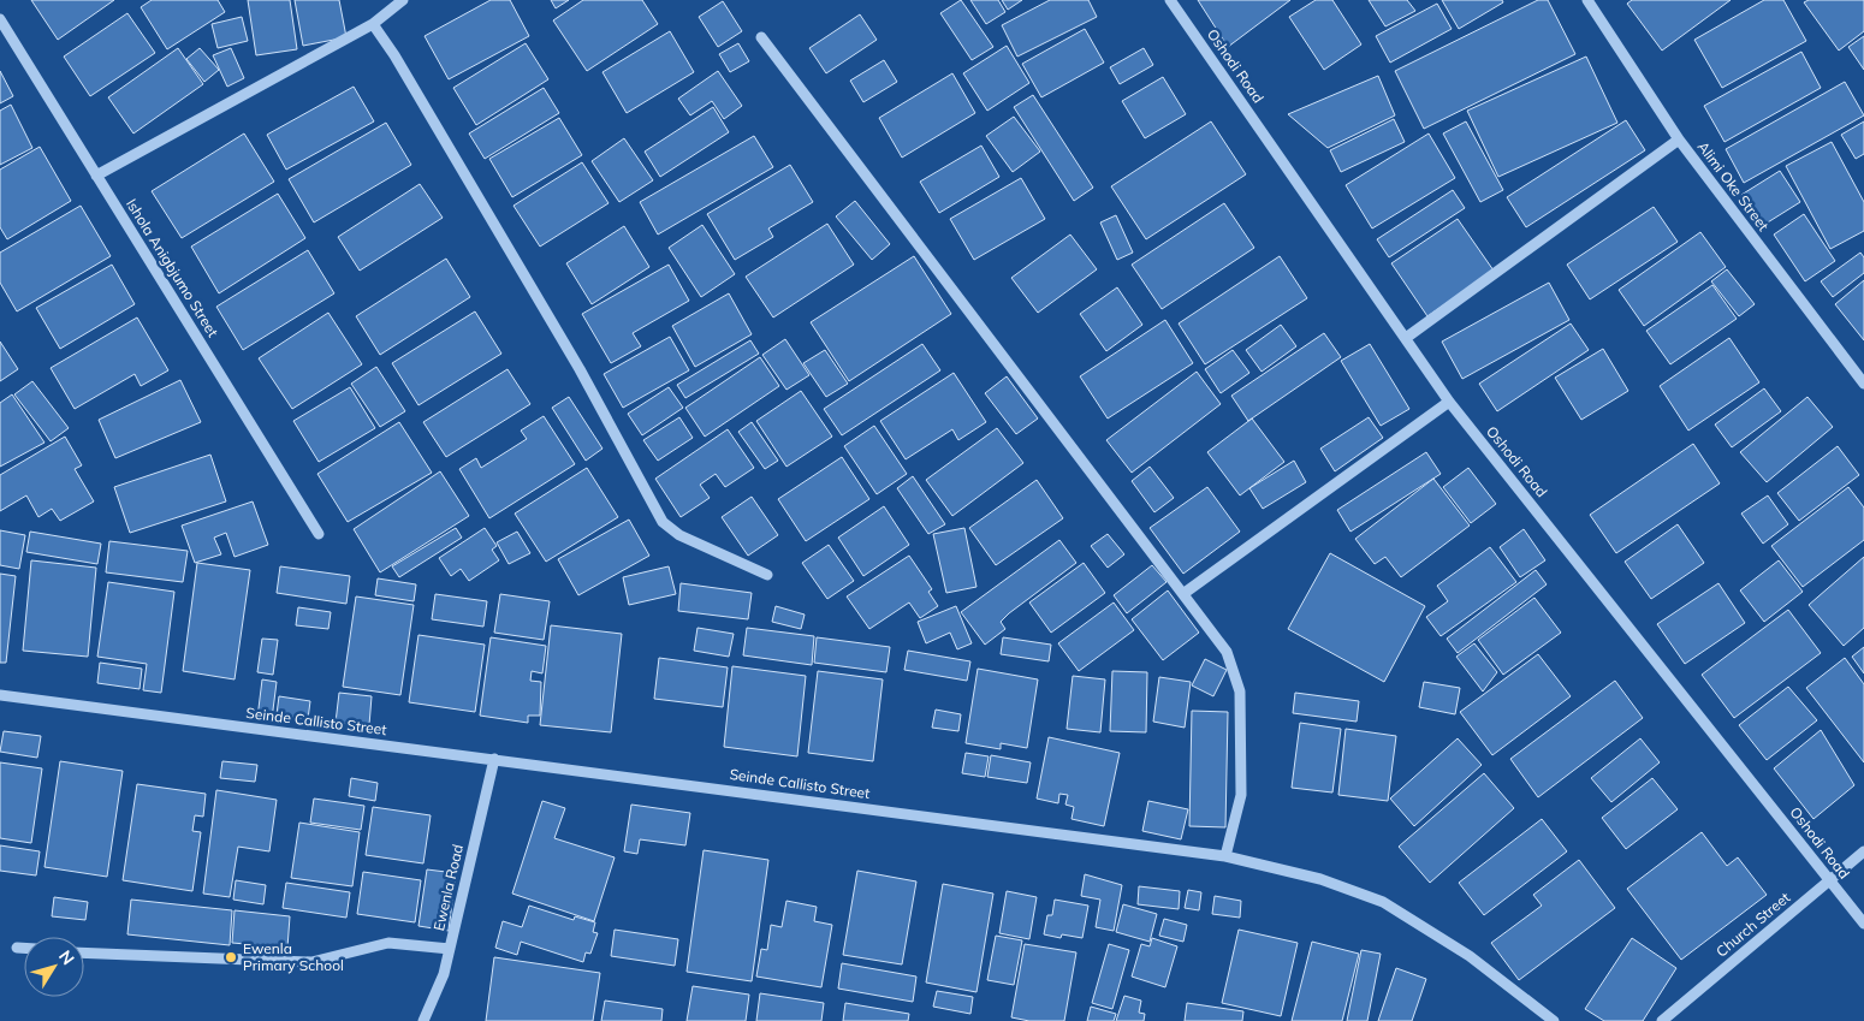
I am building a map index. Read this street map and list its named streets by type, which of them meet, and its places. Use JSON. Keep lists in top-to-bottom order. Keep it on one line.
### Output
{"streets":{"street":["Oshodi Road","Alimi Oke Street","Ishola Anigbjumo Street","Seinde Callisto Street","Ewenla Road","Church Street"]},"crossings":[["Oshodi Road","Church Street"],["Seinde Callisto Street","Ewenla Road"]],"places":["Ewenla Primary School"],"north":"top right"}
